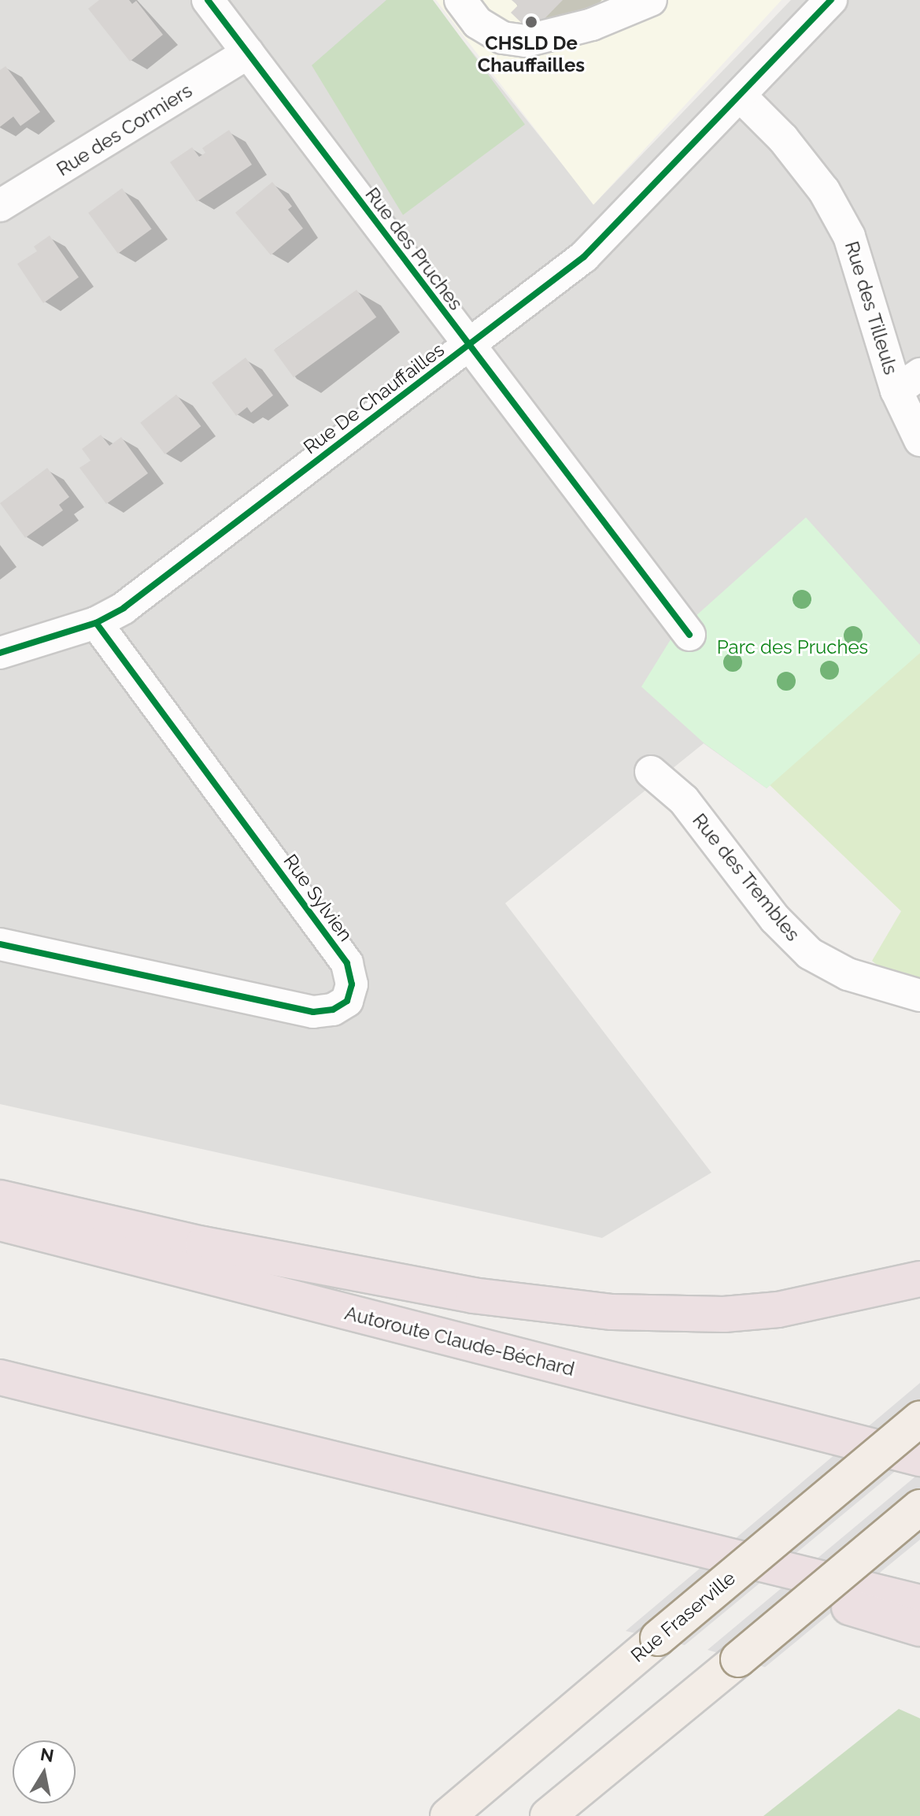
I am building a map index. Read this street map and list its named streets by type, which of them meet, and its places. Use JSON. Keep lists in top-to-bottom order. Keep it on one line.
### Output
{"streets":{"highway":["Autoroute Claude-Béchard"],"main road":["Rue Fraserville"],"street":["Rue des Cormiers","Rue des Pruches","Rue des Tilleuls","Rue De Chauffailles","Rue des Trembles","Rue Sylvien"]},"crossings":[["Rue des Cormiers","Rue des Pruches"],["Rue des Pruches","Rue De Chauffailles"],["Rue des Tilleuls","Rue De Chauffailles"],["Rue De Chauffailles","Rue Sylvien"]],"parks":["Parc des Pruches"],"places":["CHSLD De Chauffailles"],"north":"top"}
